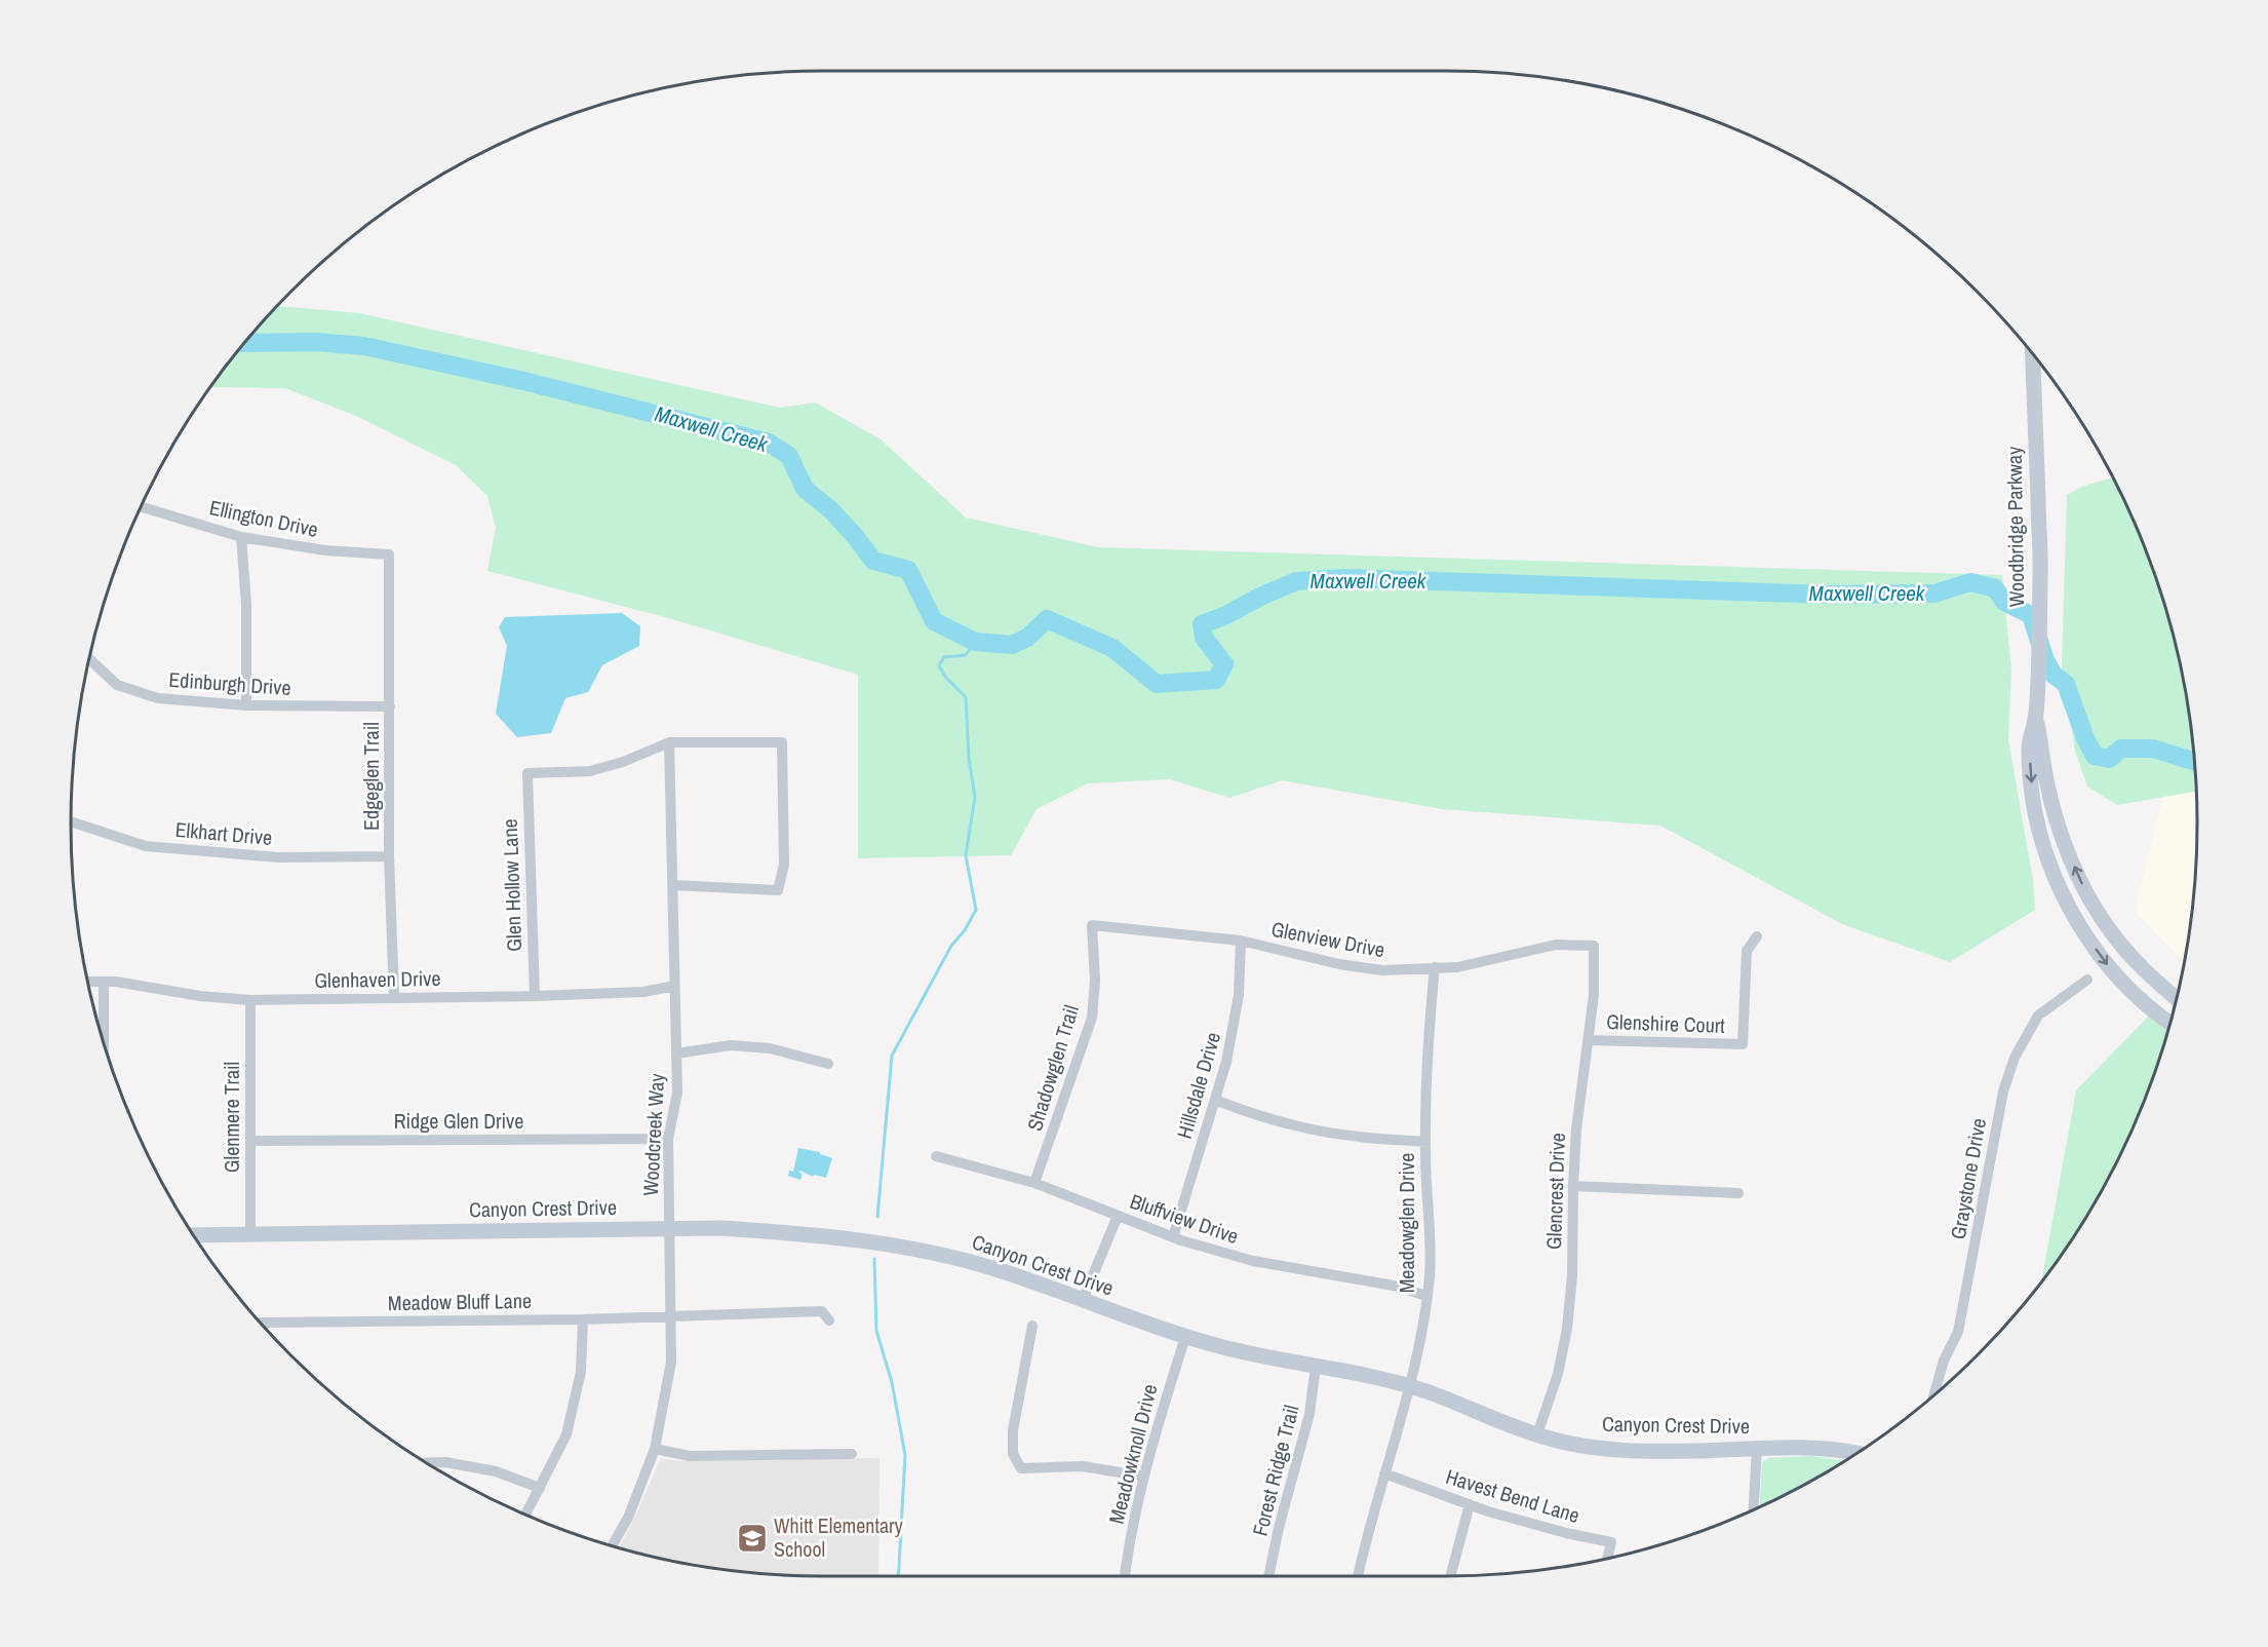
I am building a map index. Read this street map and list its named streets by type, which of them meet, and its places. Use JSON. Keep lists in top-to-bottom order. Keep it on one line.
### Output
{"streets":{"street":["Ellington Drive","Woodbridge Parkway","Edinburgh Drive","Edgeglen Trail","Elkhart Drive","Glen Hollow Lane","Glenview Drive","Glenhaven Drive","Glenshire Court","Shadowglen Trail","Hillsdale Drive","Glenmere Trail","Ridge Glen Drive","Woodcreek Way","Graystone Drive","Glencrest Drive","Canyon Crest Drive","Bluffview Drive","Meadowglen Drive","Meadow Bluff Lane","Meadowknoll Drive","Forest Ridge Trail","Havest Bend Lane"]},"crossings":[["Ellington Drive","Edgeglen Trail"],["Edinburgh Drive","Edgeglen Trail"],["Edgeglen Trail","Elkhart Drive"],["Edgeglen Trail","Glenhaven Drive"],["Glen Hollow Lane","Glenhaven Drive"],["Glen Hollow Lane","Woodcreek Way"],["Glenview Drive","Shadowglen Trail"],["Glenview Drive","Hillsdale Drive"],["Glenview Drive","Glencrest Drive"],["Glenview Drive","Meadowglen Drive"],["Glenhaven Drive","Glenmere Trail"],["Glenhaven Drive","Woodcreek Way"],["Glenshire Court","Glencrest Drive"],["Shadowglen Trail","Bluffview Drive"],["Hillsdale Drive","Bluffview Drive"],["Glenmere Trail","Ridge Glen Drive"],["Glenmere Trail","Canyon Crest Drive"],["Ridge Glen Drive","Woodcreek Way"],["Woodcreek Way","Canyon Crest Drive"],["Woodcreek Way","Meadow Bluff Lane"],["Glencrest Drive","Canyon Crest Drive"],["Canyon Crest Drive","Meadowglen Drive"],["Canyon Crest Drive","Meadowknoll Drive"],["Canyon Crest Drive","Forest Ridge Trail"],["Bluffview Drive","Meadowglen Drive"],["Meadowglen Drive","Havest Bend Lane"]],"water":["Maxwell Creek"],"places":{"school or university":["Whitt Elementary School"]}}
